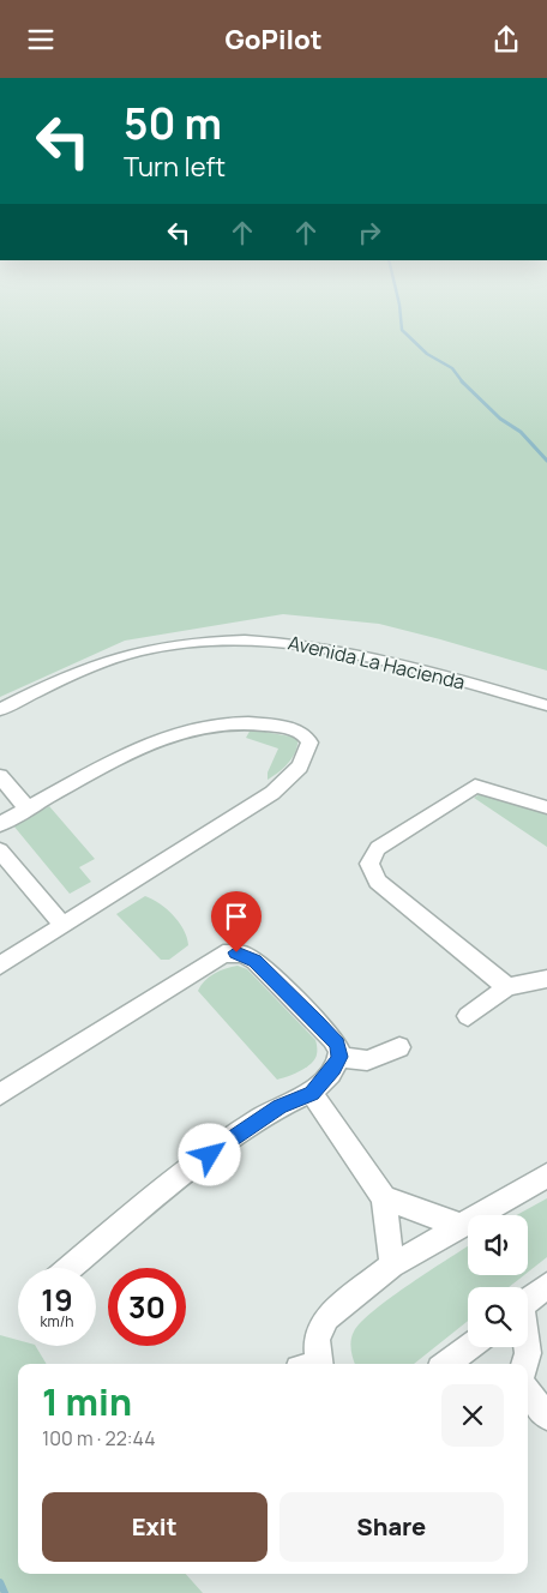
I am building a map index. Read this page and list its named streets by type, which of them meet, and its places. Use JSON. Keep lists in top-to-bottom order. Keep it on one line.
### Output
{"streets":{"street":["Avenida La Hacienda"]},"page":{"header":"GoPilot","turn":["50 m","Turn left"],"speed":"19 km/h","limit":"30","heading":["1 min","100 m · 22:44"],"buttons":["Exit","Share"]}}
